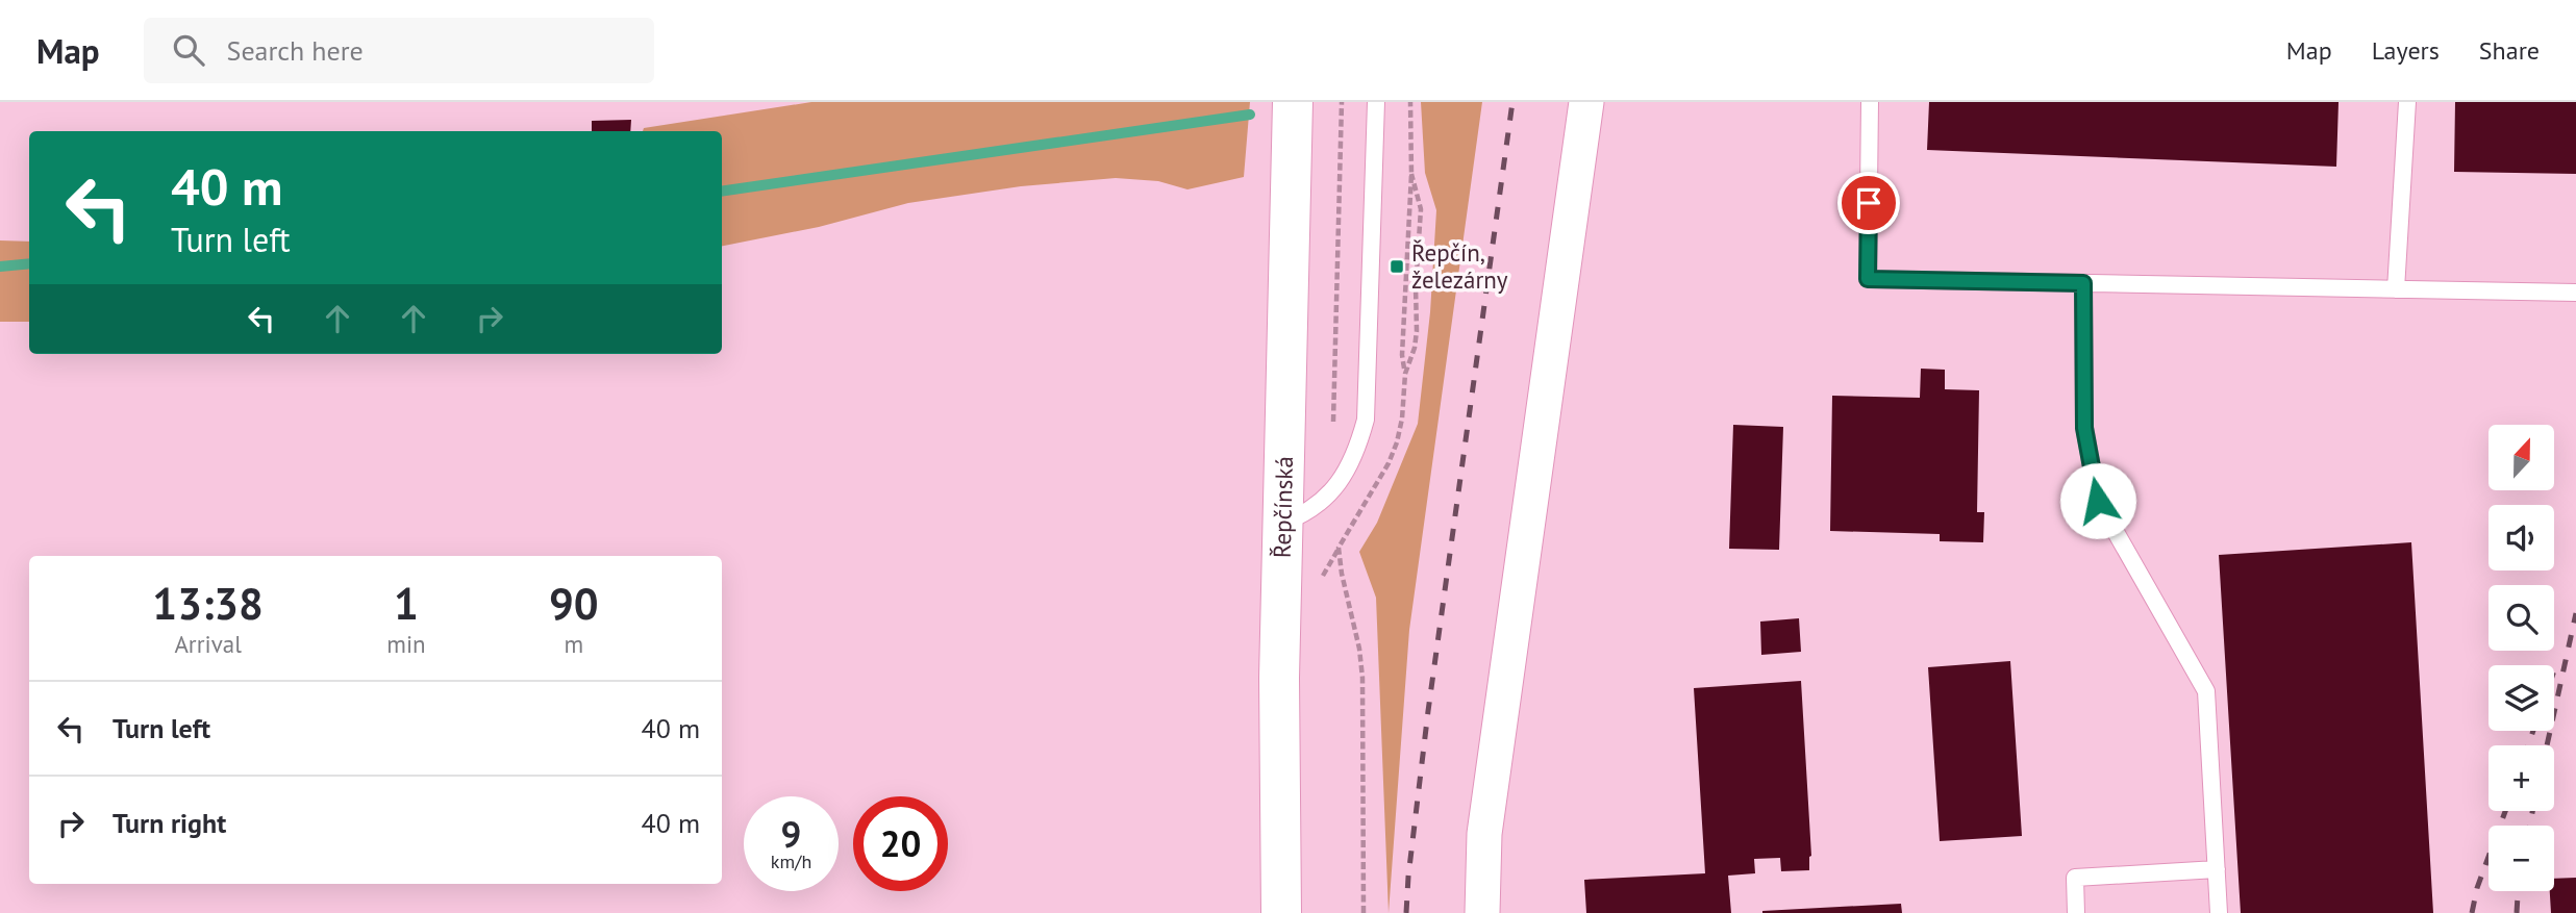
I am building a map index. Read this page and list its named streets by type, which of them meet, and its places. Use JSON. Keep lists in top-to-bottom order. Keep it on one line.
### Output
{"streets":{"street":["Řepčínská"]},"places":{"transit":["Řepčín, železárny"]},"north":"top","page":{"header":"Map","search":"Search here","nav":["Map","Layers","Share"],"turn":["40 m","Turn left"],"map_buttons":["+","−"],"eta":["13:38","Arrival","1","min","90","m"],"list":[{"name":"Turn left","value":"40 m"},{"name":"Turn right","value":"40 m"}],"speed":"9 km/h","limit":"20"}}
